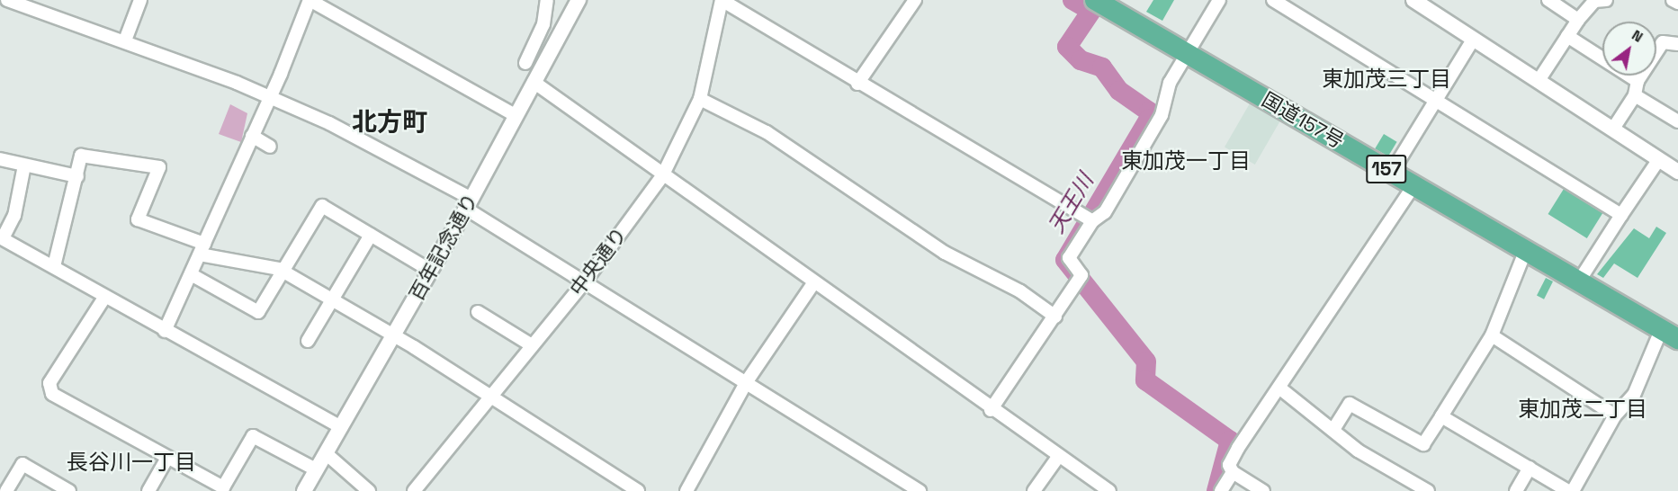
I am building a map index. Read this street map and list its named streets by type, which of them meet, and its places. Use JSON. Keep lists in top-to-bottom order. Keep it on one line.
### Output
{"streets":{"highway":["国道157号","157"],"street":["百年記念通り","中央通り"]},"districts":["東加茂三丁目","北方町","東加茂一丁目","東加茂二丁目","長谷川一丁目"],"water":["天王川"],"north":"top right"}
